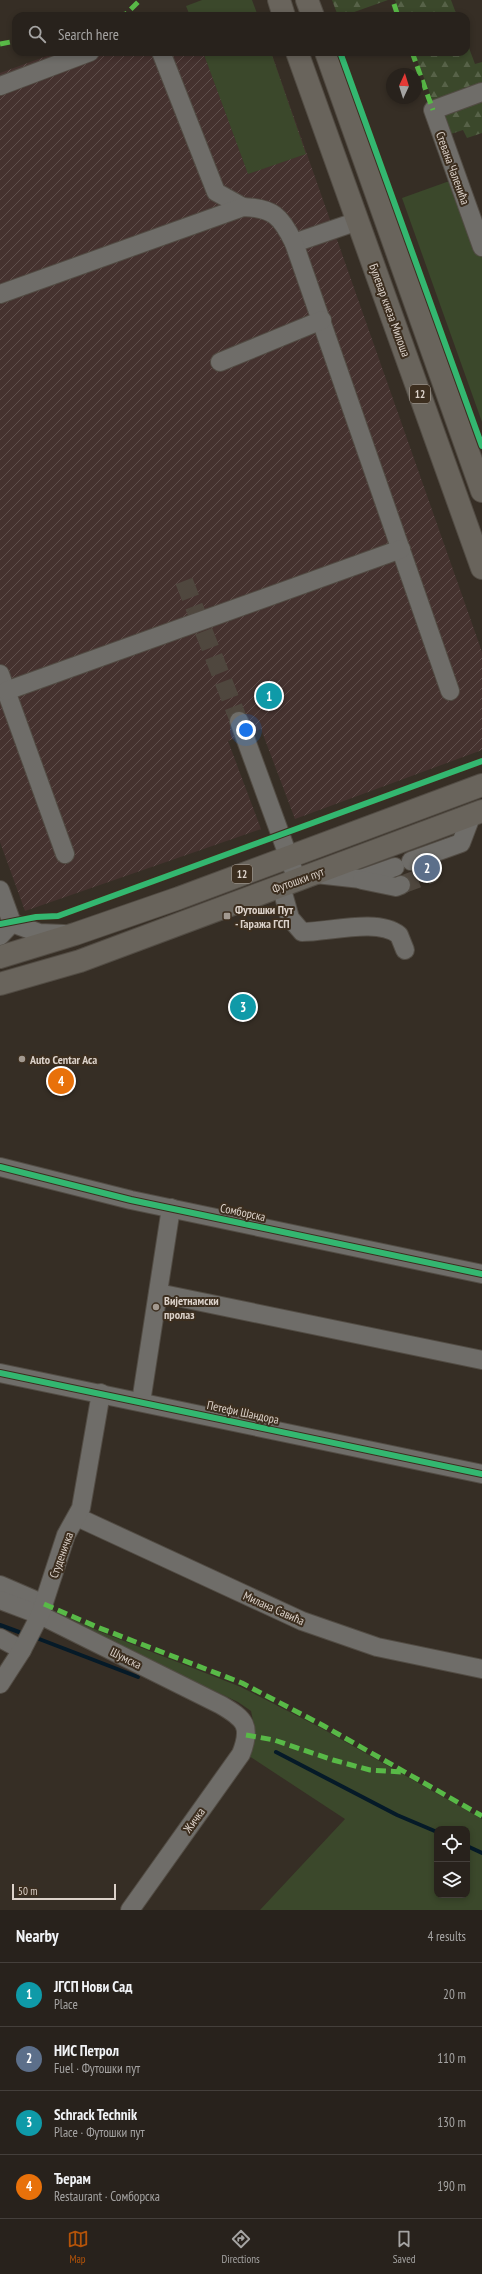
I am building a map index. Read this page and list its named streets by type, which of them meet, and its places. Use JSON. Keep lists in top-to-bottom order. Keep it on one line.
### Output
{"streets":{"main road":["Булевар кнеза Милоша","12","Футошки пут"],"street":["Стевана Чаленића","Сомборска","Петефи Шандора","Студеничка","Милана Савића","Шумска","Жичка"]},"crossings":[["Петефи Шандора","Студеничка"],["Студеничка","Милана Савића"],["Студеничка","Шумска"],["Шумска","Жичка"]],"places":{"transit":["Футошки Пут - Гаража ГСП"],"other":["Auto Centar Aca","Вијетнамски пролаз"]},"scale_bar":"50 m","north":"top","page":{"search":"Search here","pins":["1","2","3","4"],"scale":"50 m","heading":["Nearby","4 results"],"list":[{"mark":"1","name":"ЈГСП Нови Сад","note":"Place","value":"20 m"},{"mark":"2","name":"НИС Петрол","note":"Fuel · Футошки пут","value":"110 m"},{"mark":"3","name":"Schrack Technik","note":"Place · Футошки пут","value":"130 m"},{"mark":"4","name":"Ђерам","note":"Restaurant · Сомборска","value":"190 m"}],"nav":["Map","Directions","Saved"]}}
